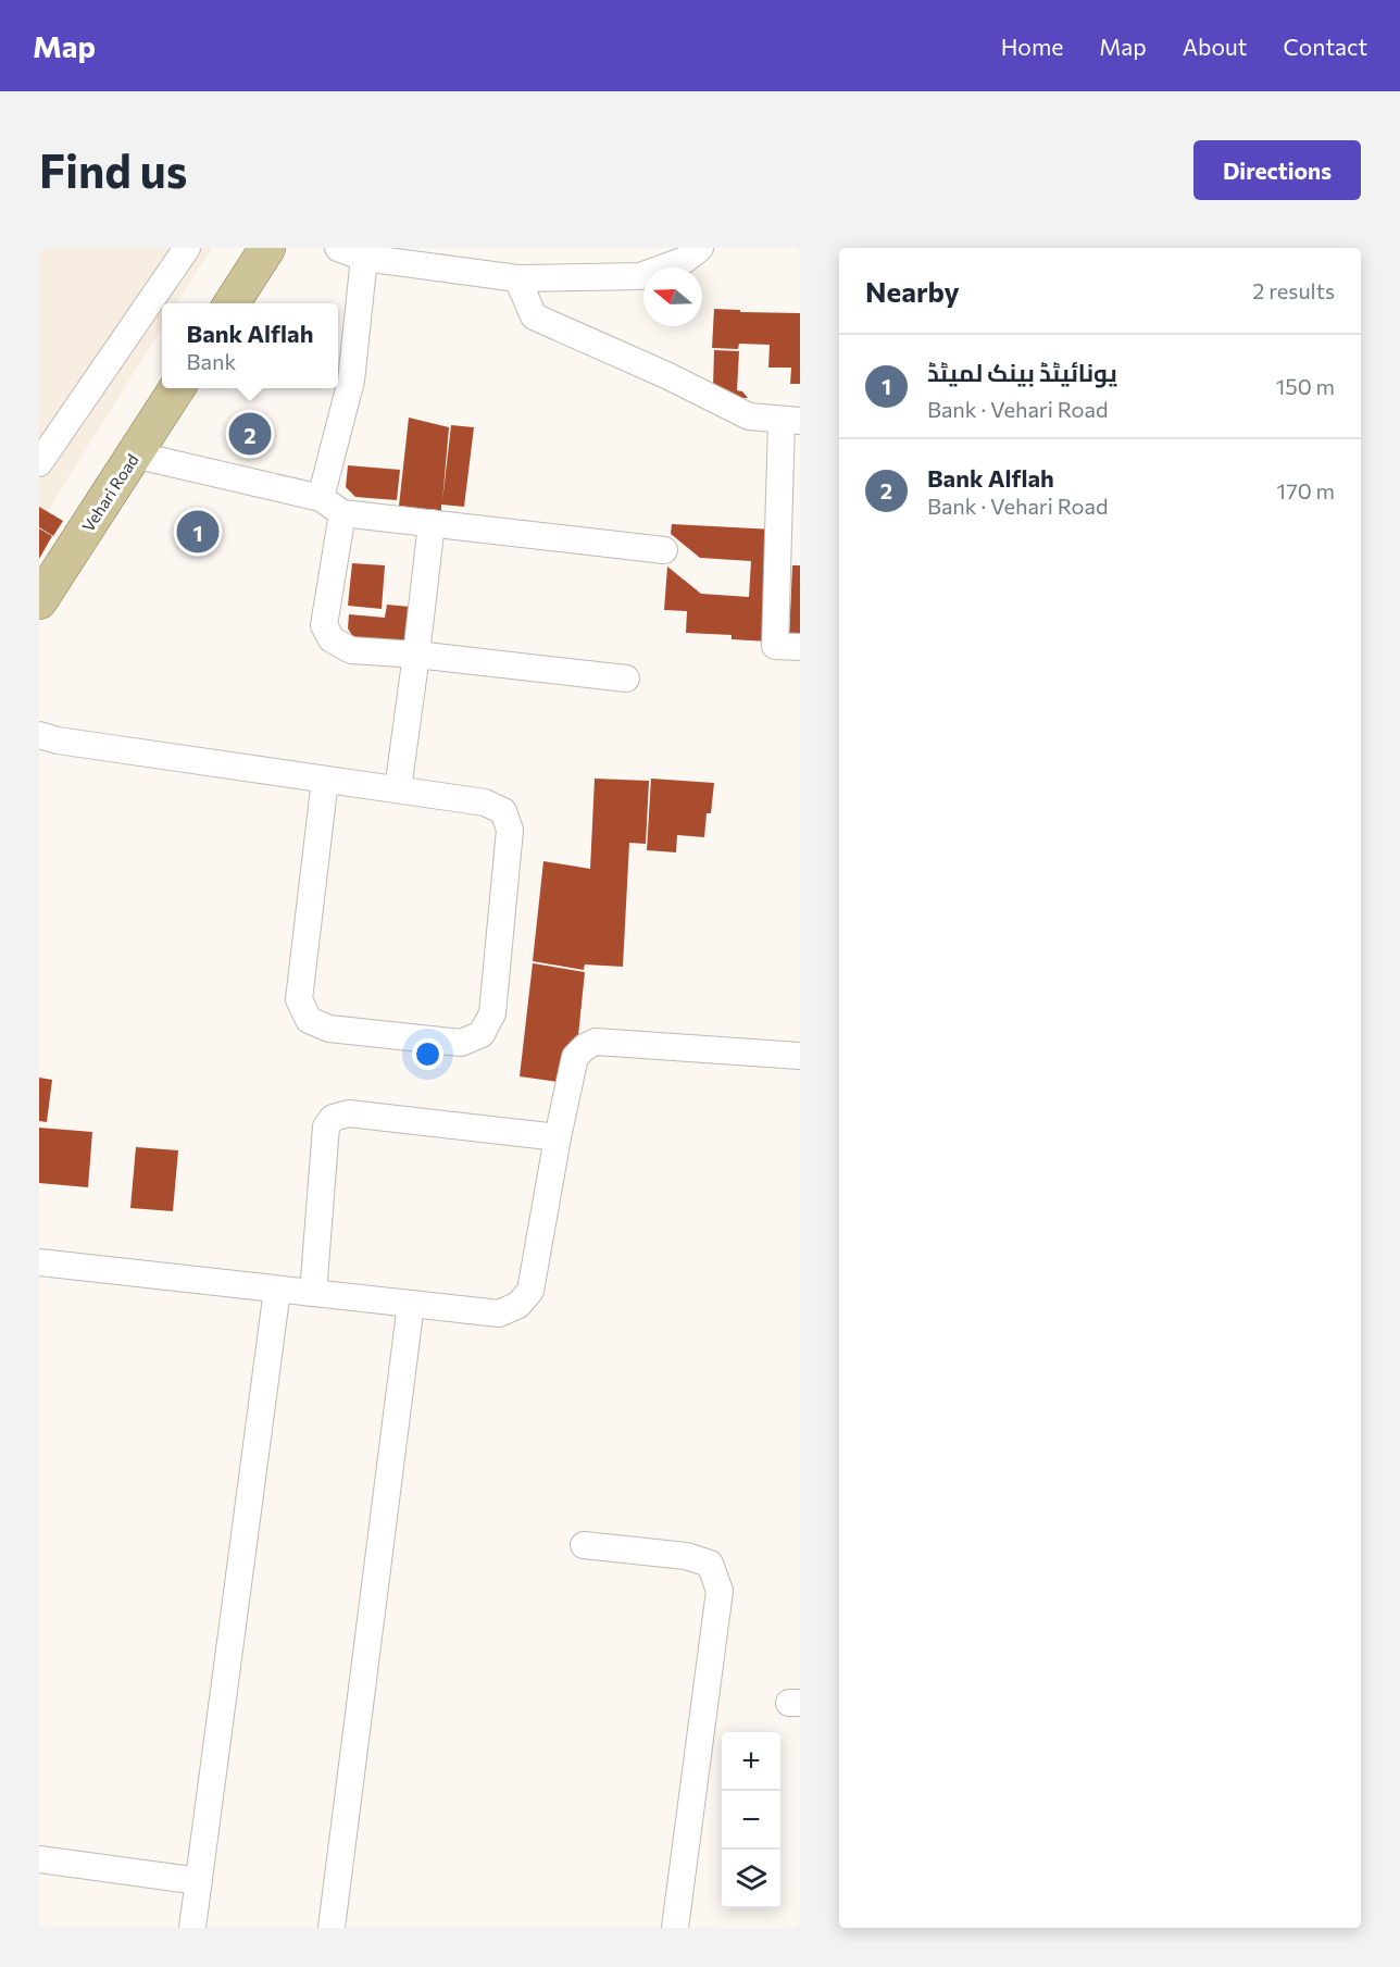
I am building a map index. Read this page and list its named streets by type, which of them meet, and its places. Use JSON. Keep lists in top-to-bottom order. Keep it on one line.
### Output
{"streets":{"main road":["Vehari Road"]},"north":"left","page":{"header":"Map","nav":["Home","Map","About","Contact"],"buttons":"Directions","title":"Find us","heading":["Nearby","2 results"],"popup":["Bank Alflah","Bank"],"list":[{"mark":"1","name":"یونائیٹڈ بینک لمیٹڈ","note":"Bank · Vehari Road","value":"150 m"},{"mark":"2","name":"Bank Alflah","note":"Bank · Vehari Road","value":"170 m"}],"pins":["2","1"],"map_buttons":["+","−"]}}
